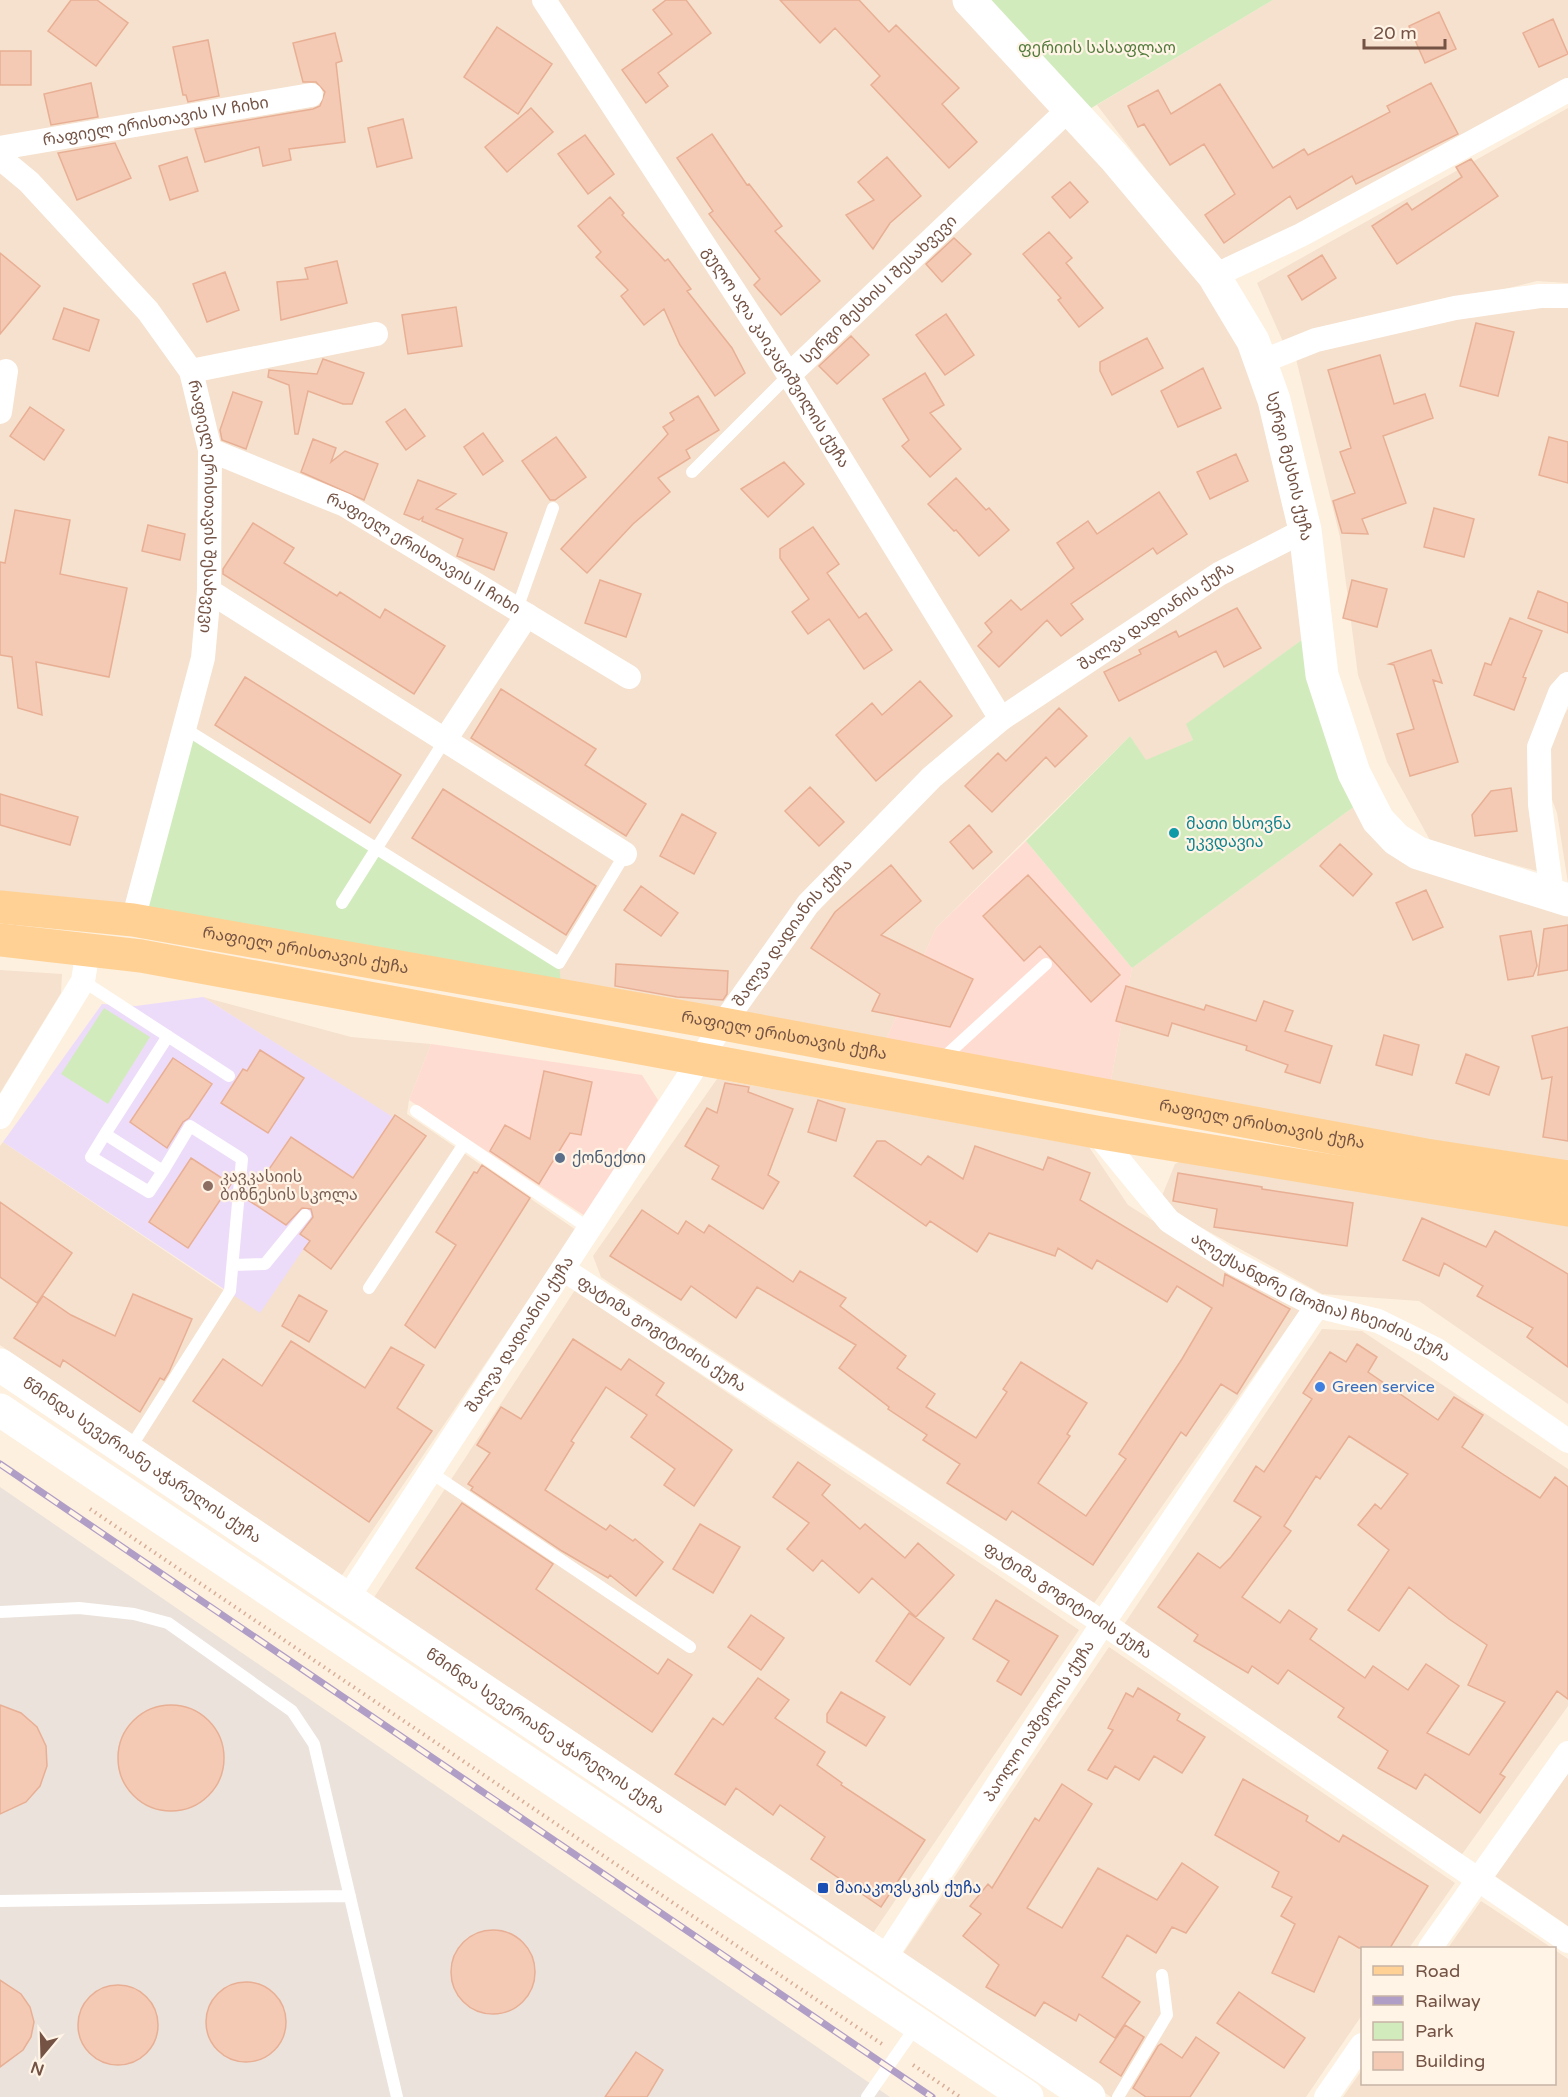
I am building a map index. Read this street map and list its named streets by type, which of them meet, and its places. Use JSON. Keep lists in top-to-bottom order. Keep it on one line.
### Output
{"streets":{"main road":["სერგი მესხის ქუჩა","რაფიელ ერისთავის ქუჩა","წმინდა სევერიანე აჭარელის ქუჩა"],"street":["რაფიელ ერისთავის IV ჩიხი","სერგი მესხის I შესახვევი","გულო აღა კაიკაციშვილის ქუჩა","რაფიელ ერისთავის შესახვევი","რაფიელ ერისთავის II ჩიხი","შალვა დადიანის ქუჩა","ალექსანდრე (შოშია) ჩხეიძის ქუჩა","ფატიმა გოგიტიძის ქუჩა","პაოლო იაშვილის ქუჩა"]},"crossings":[["სერგი მესხის I შესახვევი","გულო აღა კაიკაციშვილის ქუჩა"],["სერგი მესხის I შესახვევი","სერგი მესხის ქუჩა"],["გულო აღა კაიკაციშვილის ქუჩა","შალვა დადიანის ქუჩა"],["სერგი მესხის ქუჩა","შალვა დადიანის ქუჩა"],["რაფიელ ერისთავის შესახვევი","რაფიელ ერისთავის II ჩიხი"],["რაფიელ ერისთავის შესახვევი","რაფიელ ერისთავის ქუჩა"],["შალვა დადიანის ქუჩა","რაფიელ ერისთავის ქუჩა"],["შალვა დადიანის ქუჩა","ფატიმა გოგიტიძის ქუჩა"],["შალვა დადიანის ქუჩა","წმინდა სევერიანე აჭარელის ქუჩა"],["რაფიელ ერისთავის ქუჩა","ალექსანდრე (შოშია) ჩხეიძის ქუჩა"],["ალექსანდრე (შოშია) ჩხეიძის ქუჩა","პაოლო იაშვილის ქუჩა"],["ფატიმა გოგიტიძის ქუჩა","პაოლო იაშვილის ქუჩა"],["წმინდა სევერიანე აჭარელის ქუჩა","პაოლო იაშვილის ქუჩა"]],"parks":["ფერიის სასაფლაო"],"places":{"other":["მათი ხსოვნა უკვდავია","ქონექთი","კავკასიის ბიზნესის სკოლა","Green service"],"transit":["მაიაკოვსკის ქუჩა"]},"legend":["Road","Railway","Park","Building"],"scale_bar":"20 m","north":"bottom"}
